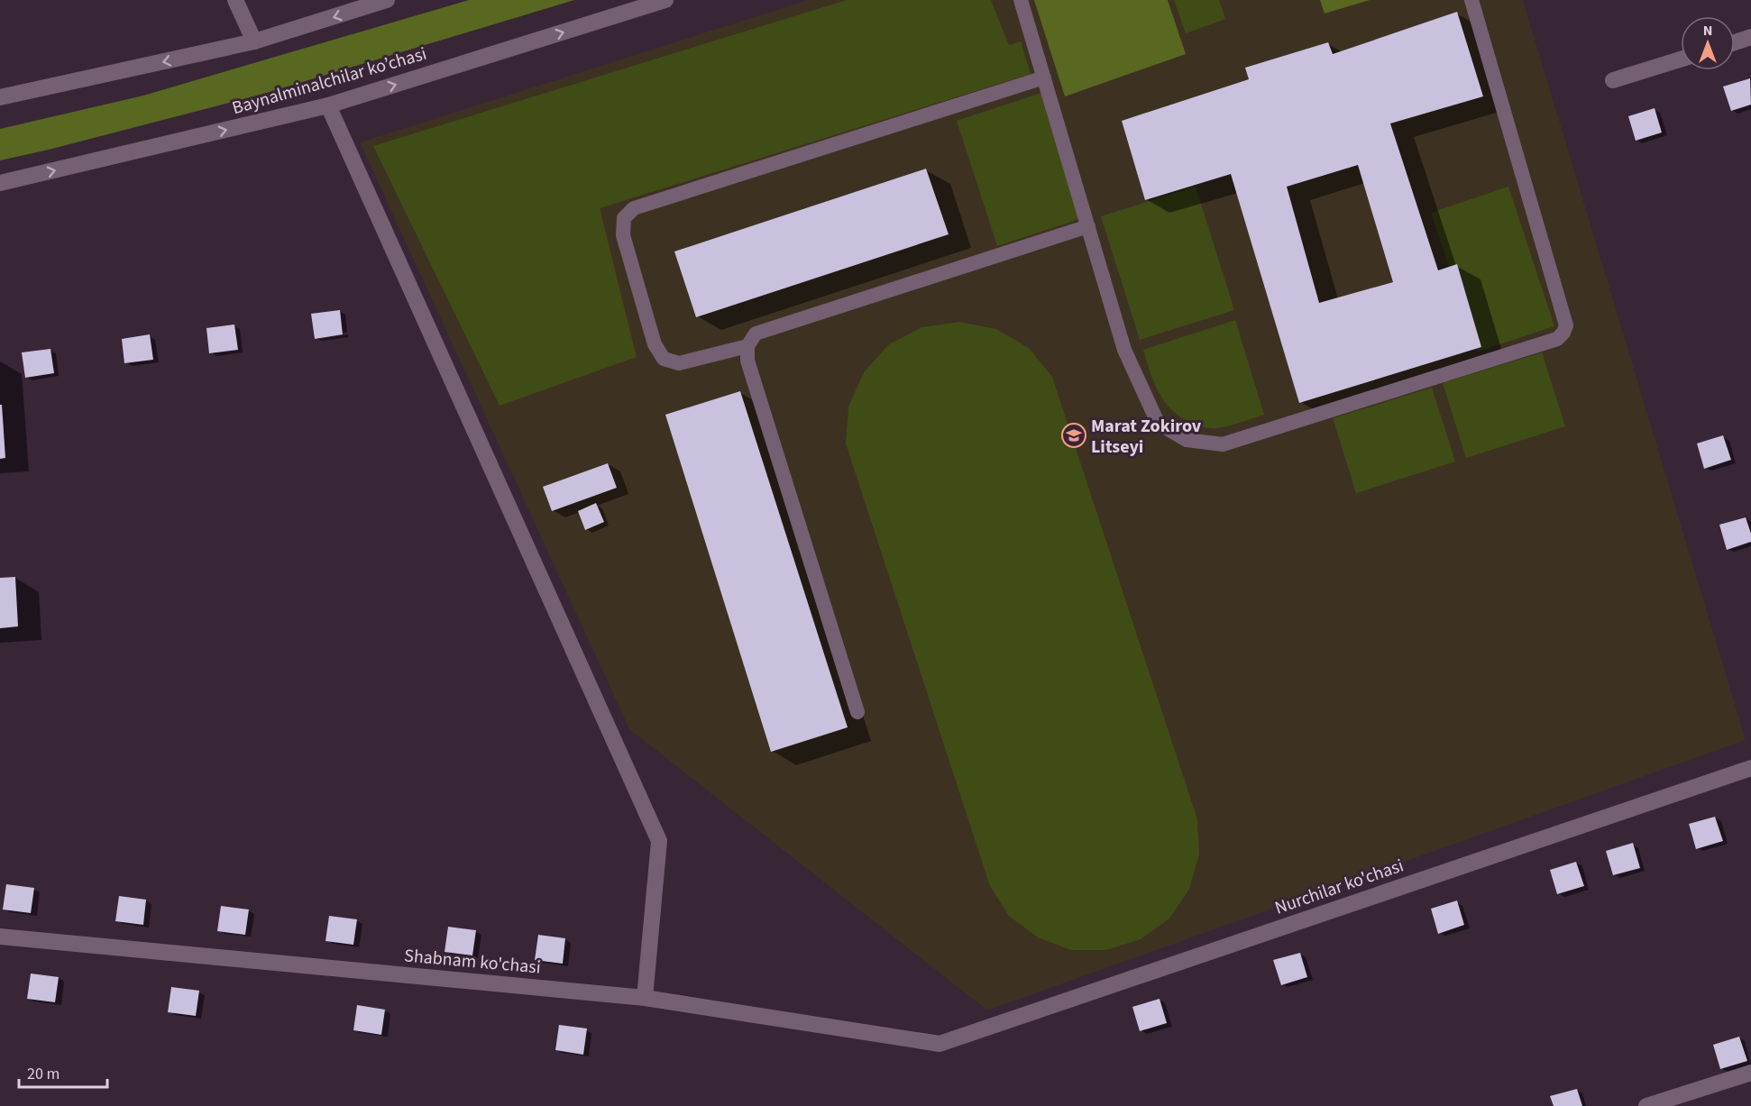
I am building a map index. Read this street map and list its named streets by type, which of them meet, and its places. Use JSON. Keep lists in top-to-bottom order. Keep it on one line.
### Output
{"streets":{"street":["Baynalminalchilar ko’chasi","Nurchilar ko'chasi","Shabnam ko'chasi"]},"crossings":[["Nurchilar ko'chasi","Shabnam ko'chasi"]],"places":{"school or university":["Marat Zokirov Litseyi"]},"scale_bar":"20 m","north":"top"}
